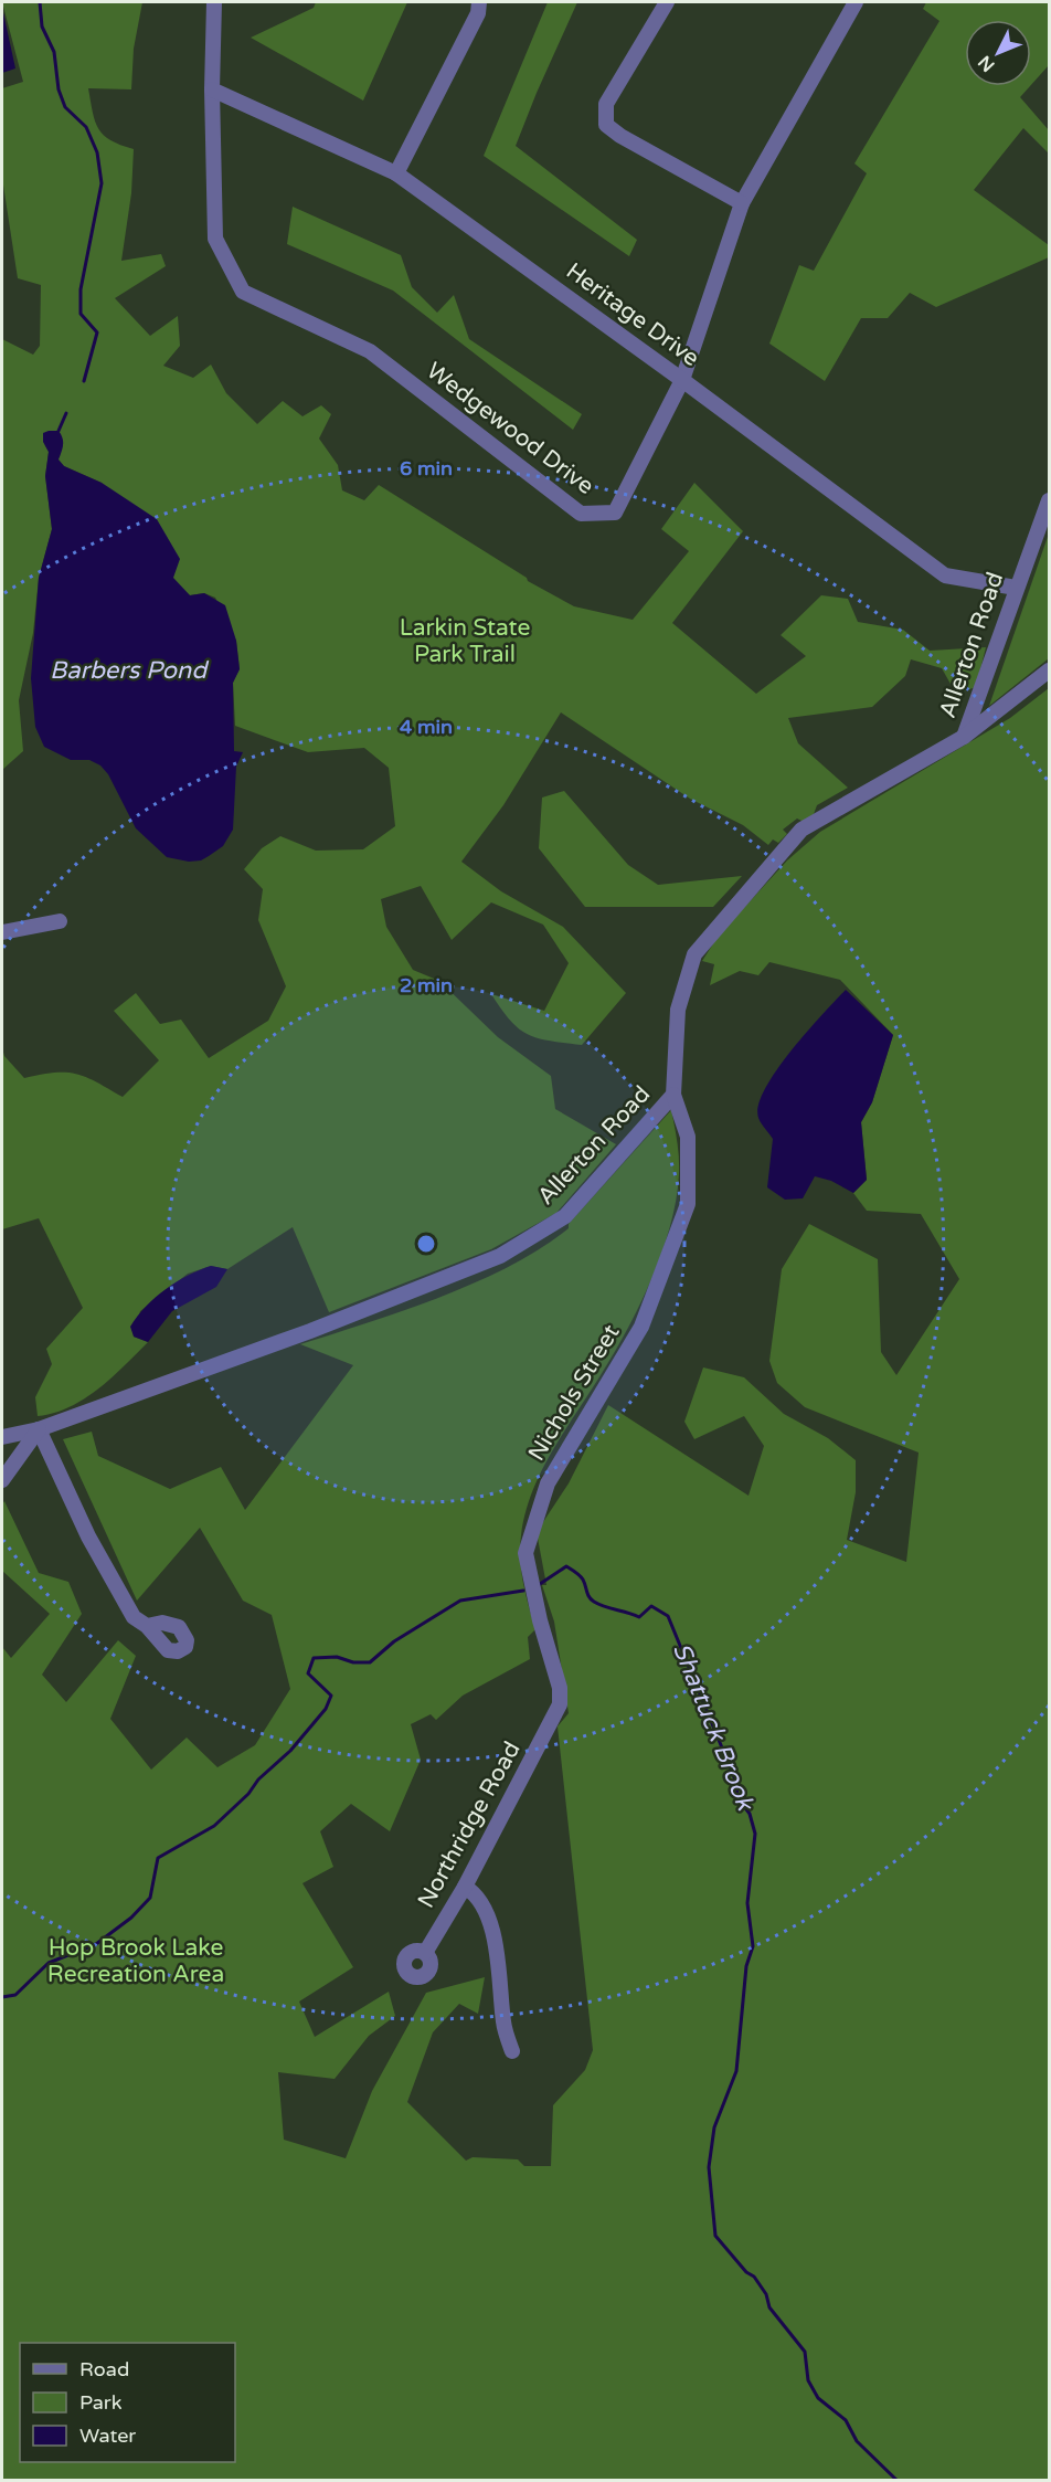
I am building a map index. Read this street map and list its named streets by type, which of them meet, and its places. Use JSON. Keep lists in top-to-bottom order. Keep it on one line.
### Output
{"streets":{"street":["Heritage Drive","Wedgewood Drive","Allerton Road","Nichols Street","Northridge Road"]},"crossings":[["Heritage Drive","Wedgewood Drive"],["Heritage Drive","Allerton Road"],["Allerton Road","Nichols Street"],["Nichols Street","Northridge Road"]],"water":["Barbers Pond","Shattuck Brook"],"parks":["Larkin State Park Trail","Hop Brook Lake Recreation Area"],"legend":["Road","Park","Water"],"north":"bottom left","rings":["6 min","4 min","2 min"]}
